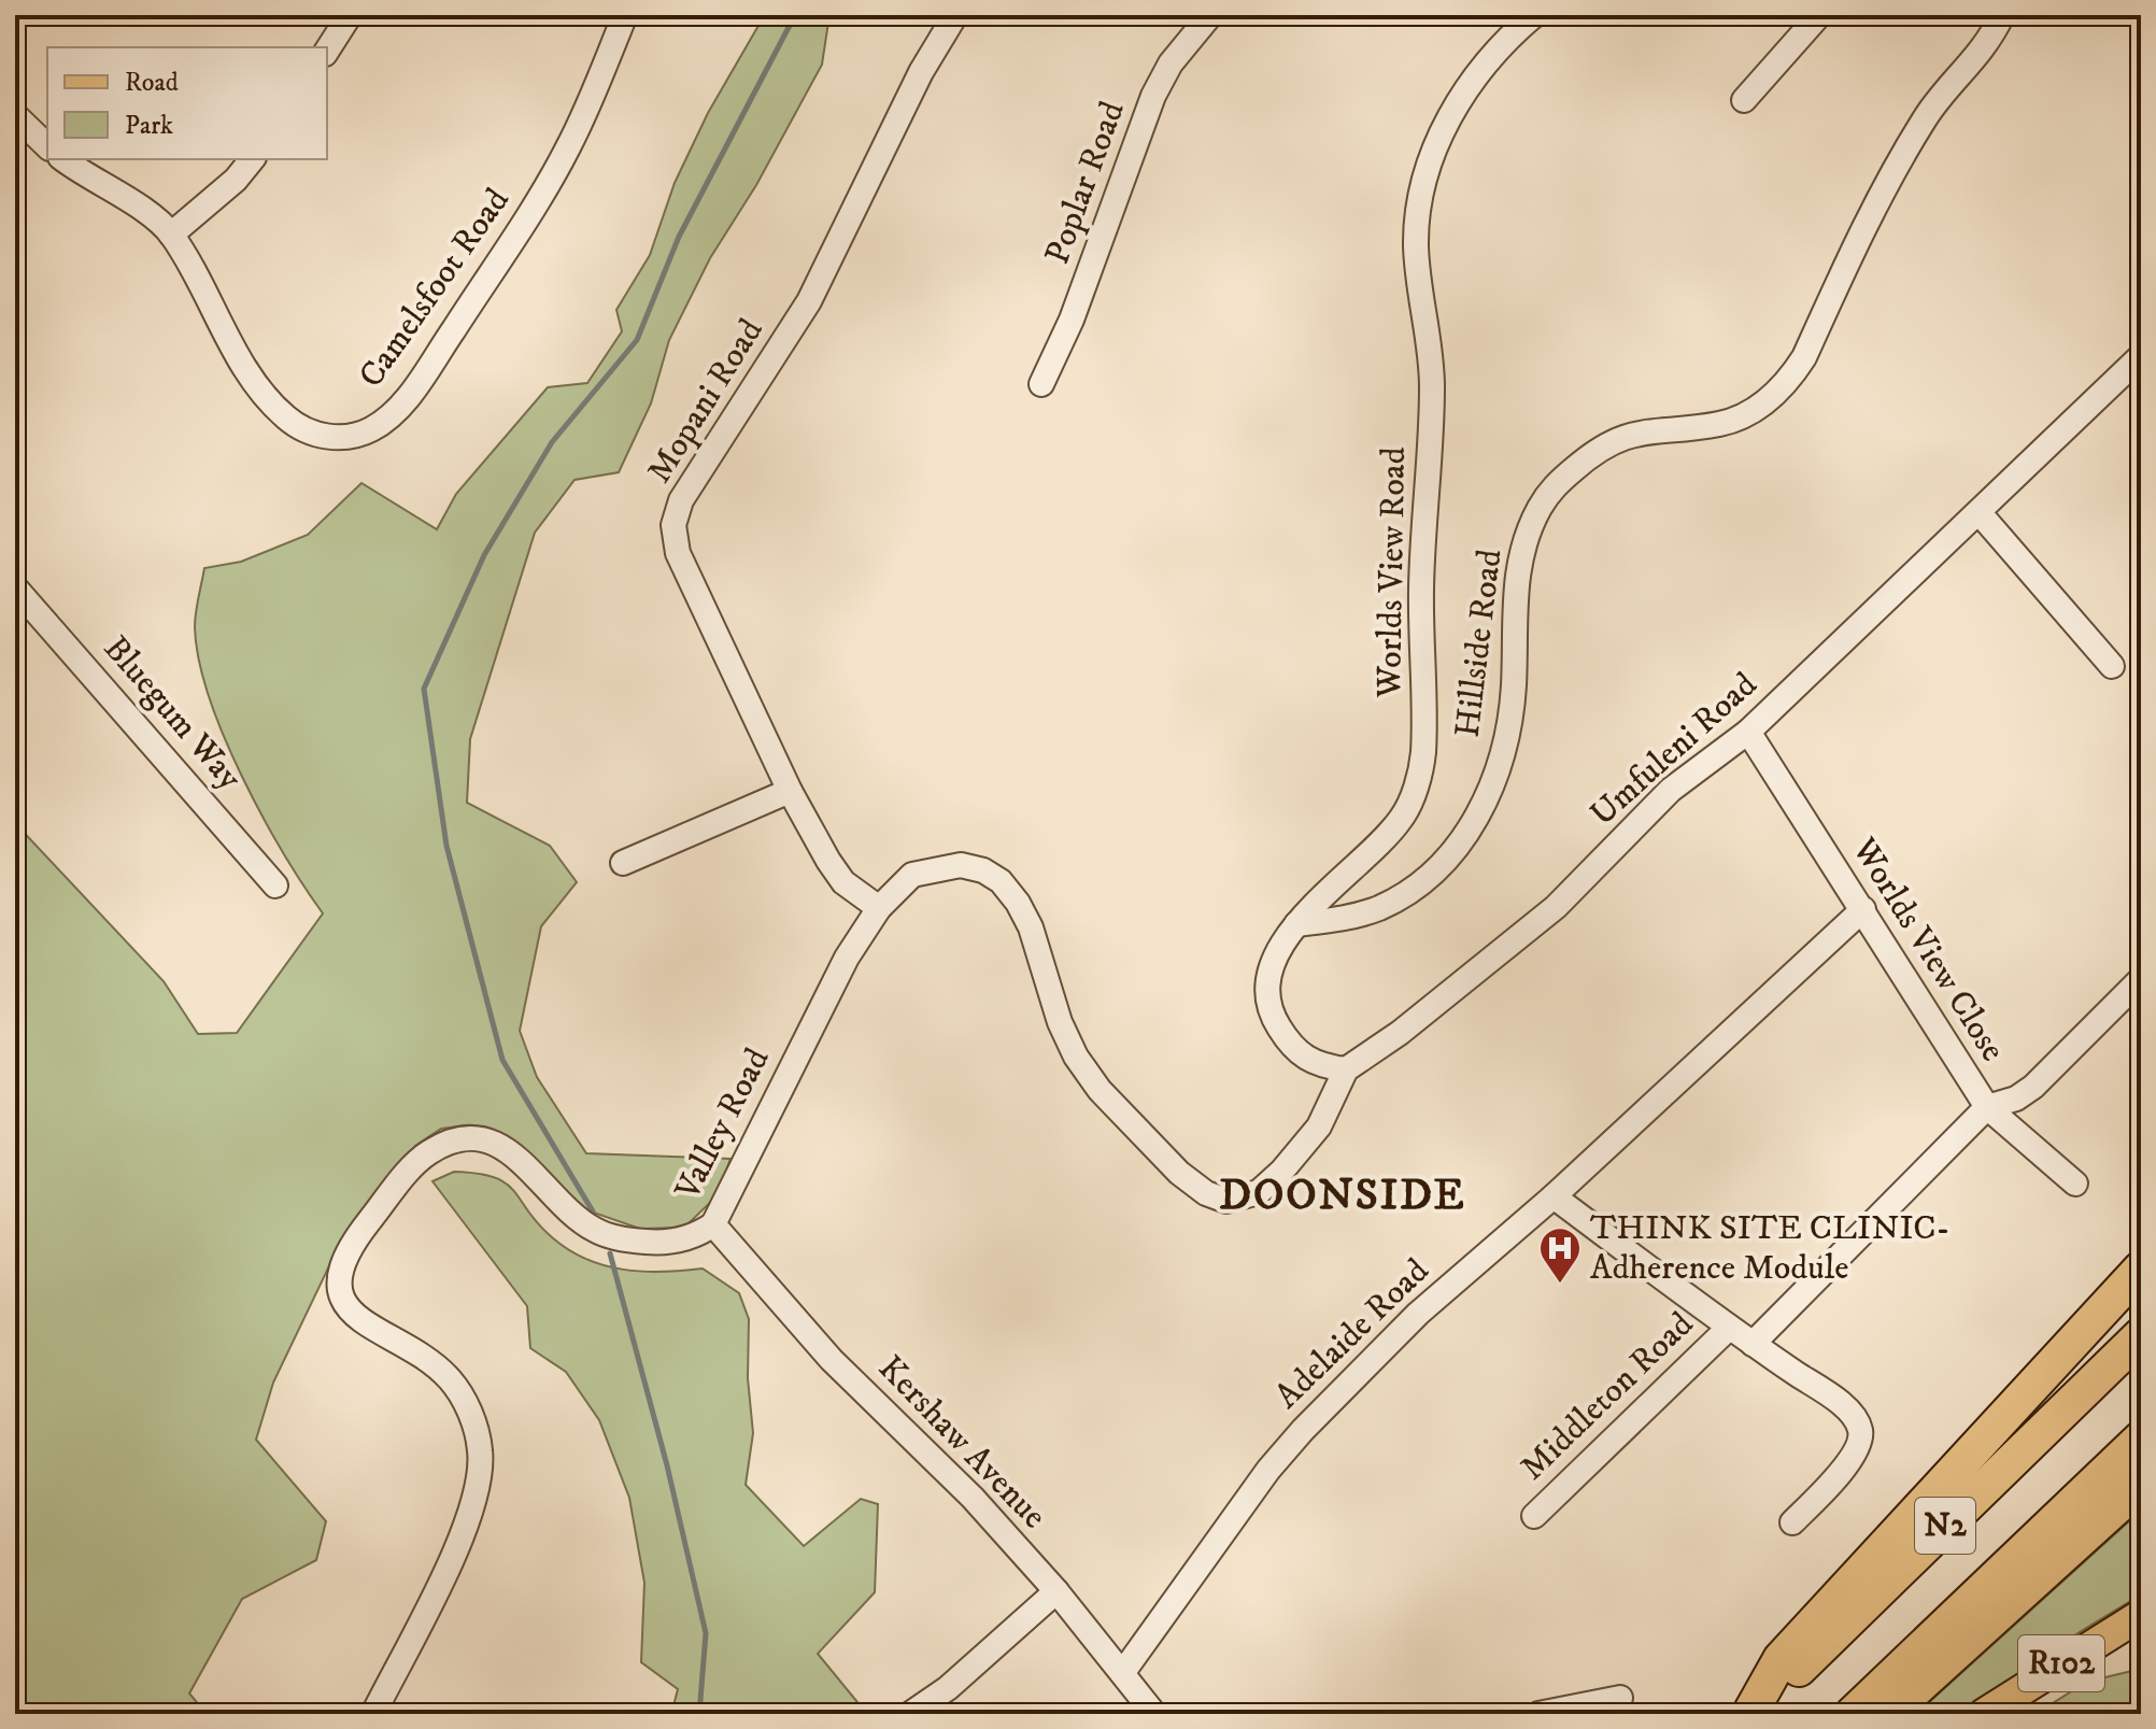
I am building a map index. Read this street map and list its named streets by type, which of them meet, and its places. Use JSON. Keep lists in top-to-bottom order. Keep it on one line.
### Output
{"streets":{"highway":["N2"],"main road":["R102"],"street":["Poplar Road","Camelsfoot Road","Mopani Road","Worlds View Road","Hillside Road","Bluegum Way","Umfuleni Road","Worlds View Close","Valley Road","Adelaide Road","Middleton Road","Kershaw Avenue"]},"crossings":[["Mopani Road","Valley Road"],["Worlds View Road","Hillside Road"],["Worlds View Road","Umfuleni Road"],["Umfuleni Road","Worlds View Close"],["Umfuleni Road","Valley Road"],["Worlds View Close","Adelaide Road"],["Valley Road","Kershaw Avenue"],["Adelaide Road","Kershaw Avenue"]],"districts":["DOONSIDE"],"places":{"hospital":["THINK SITE CLINIC- Adherence Module"]},"legend":["Road","Park"]}
